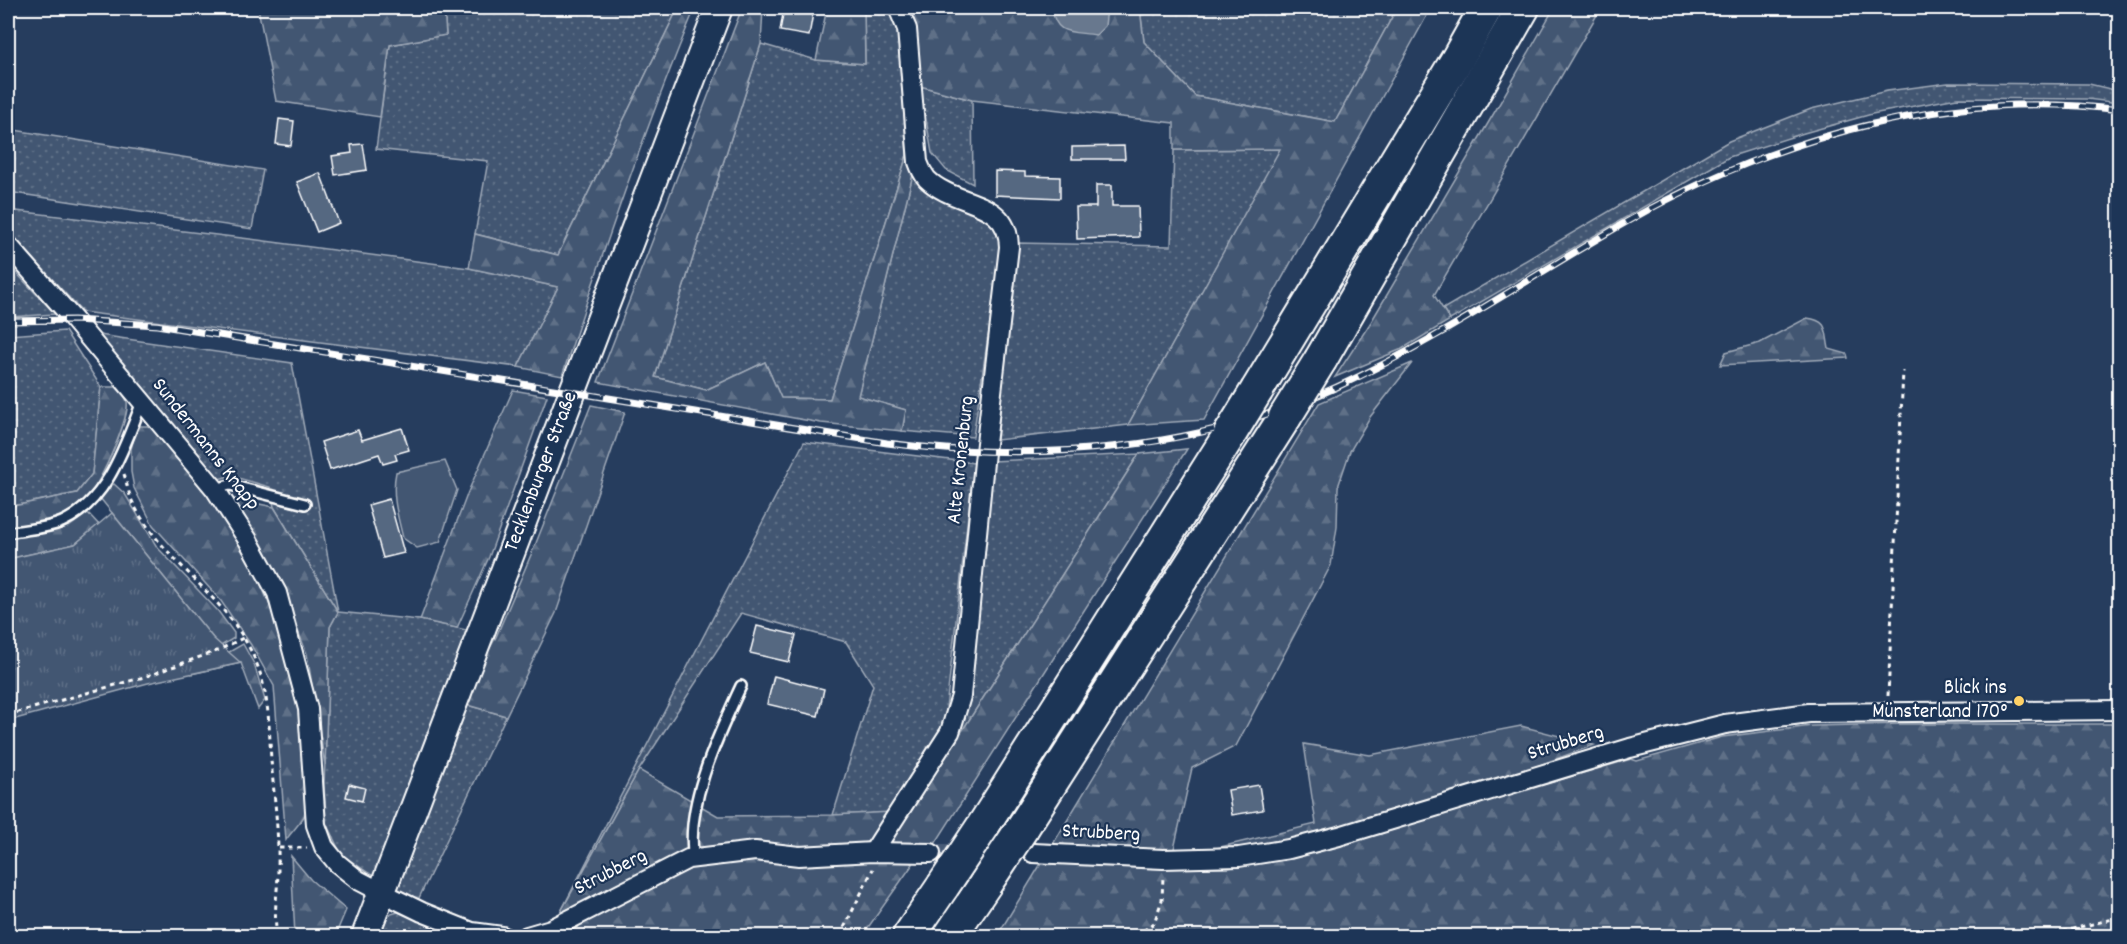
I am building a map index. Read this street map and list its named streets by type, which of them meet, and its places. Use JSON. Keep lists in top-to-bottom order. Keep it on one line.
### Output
{"streets":{"main road":["Tecklenburger Straße"],"street":["Sundermanns Knapp","Alte Kronenburg","Strubberg"]},"crossings":[["Sundermanns Knapp","Tecklenburger Straße"],["Alte Kronenburg","Strubberg"]],"places":["Blick ins Münsterland 170°"]}
